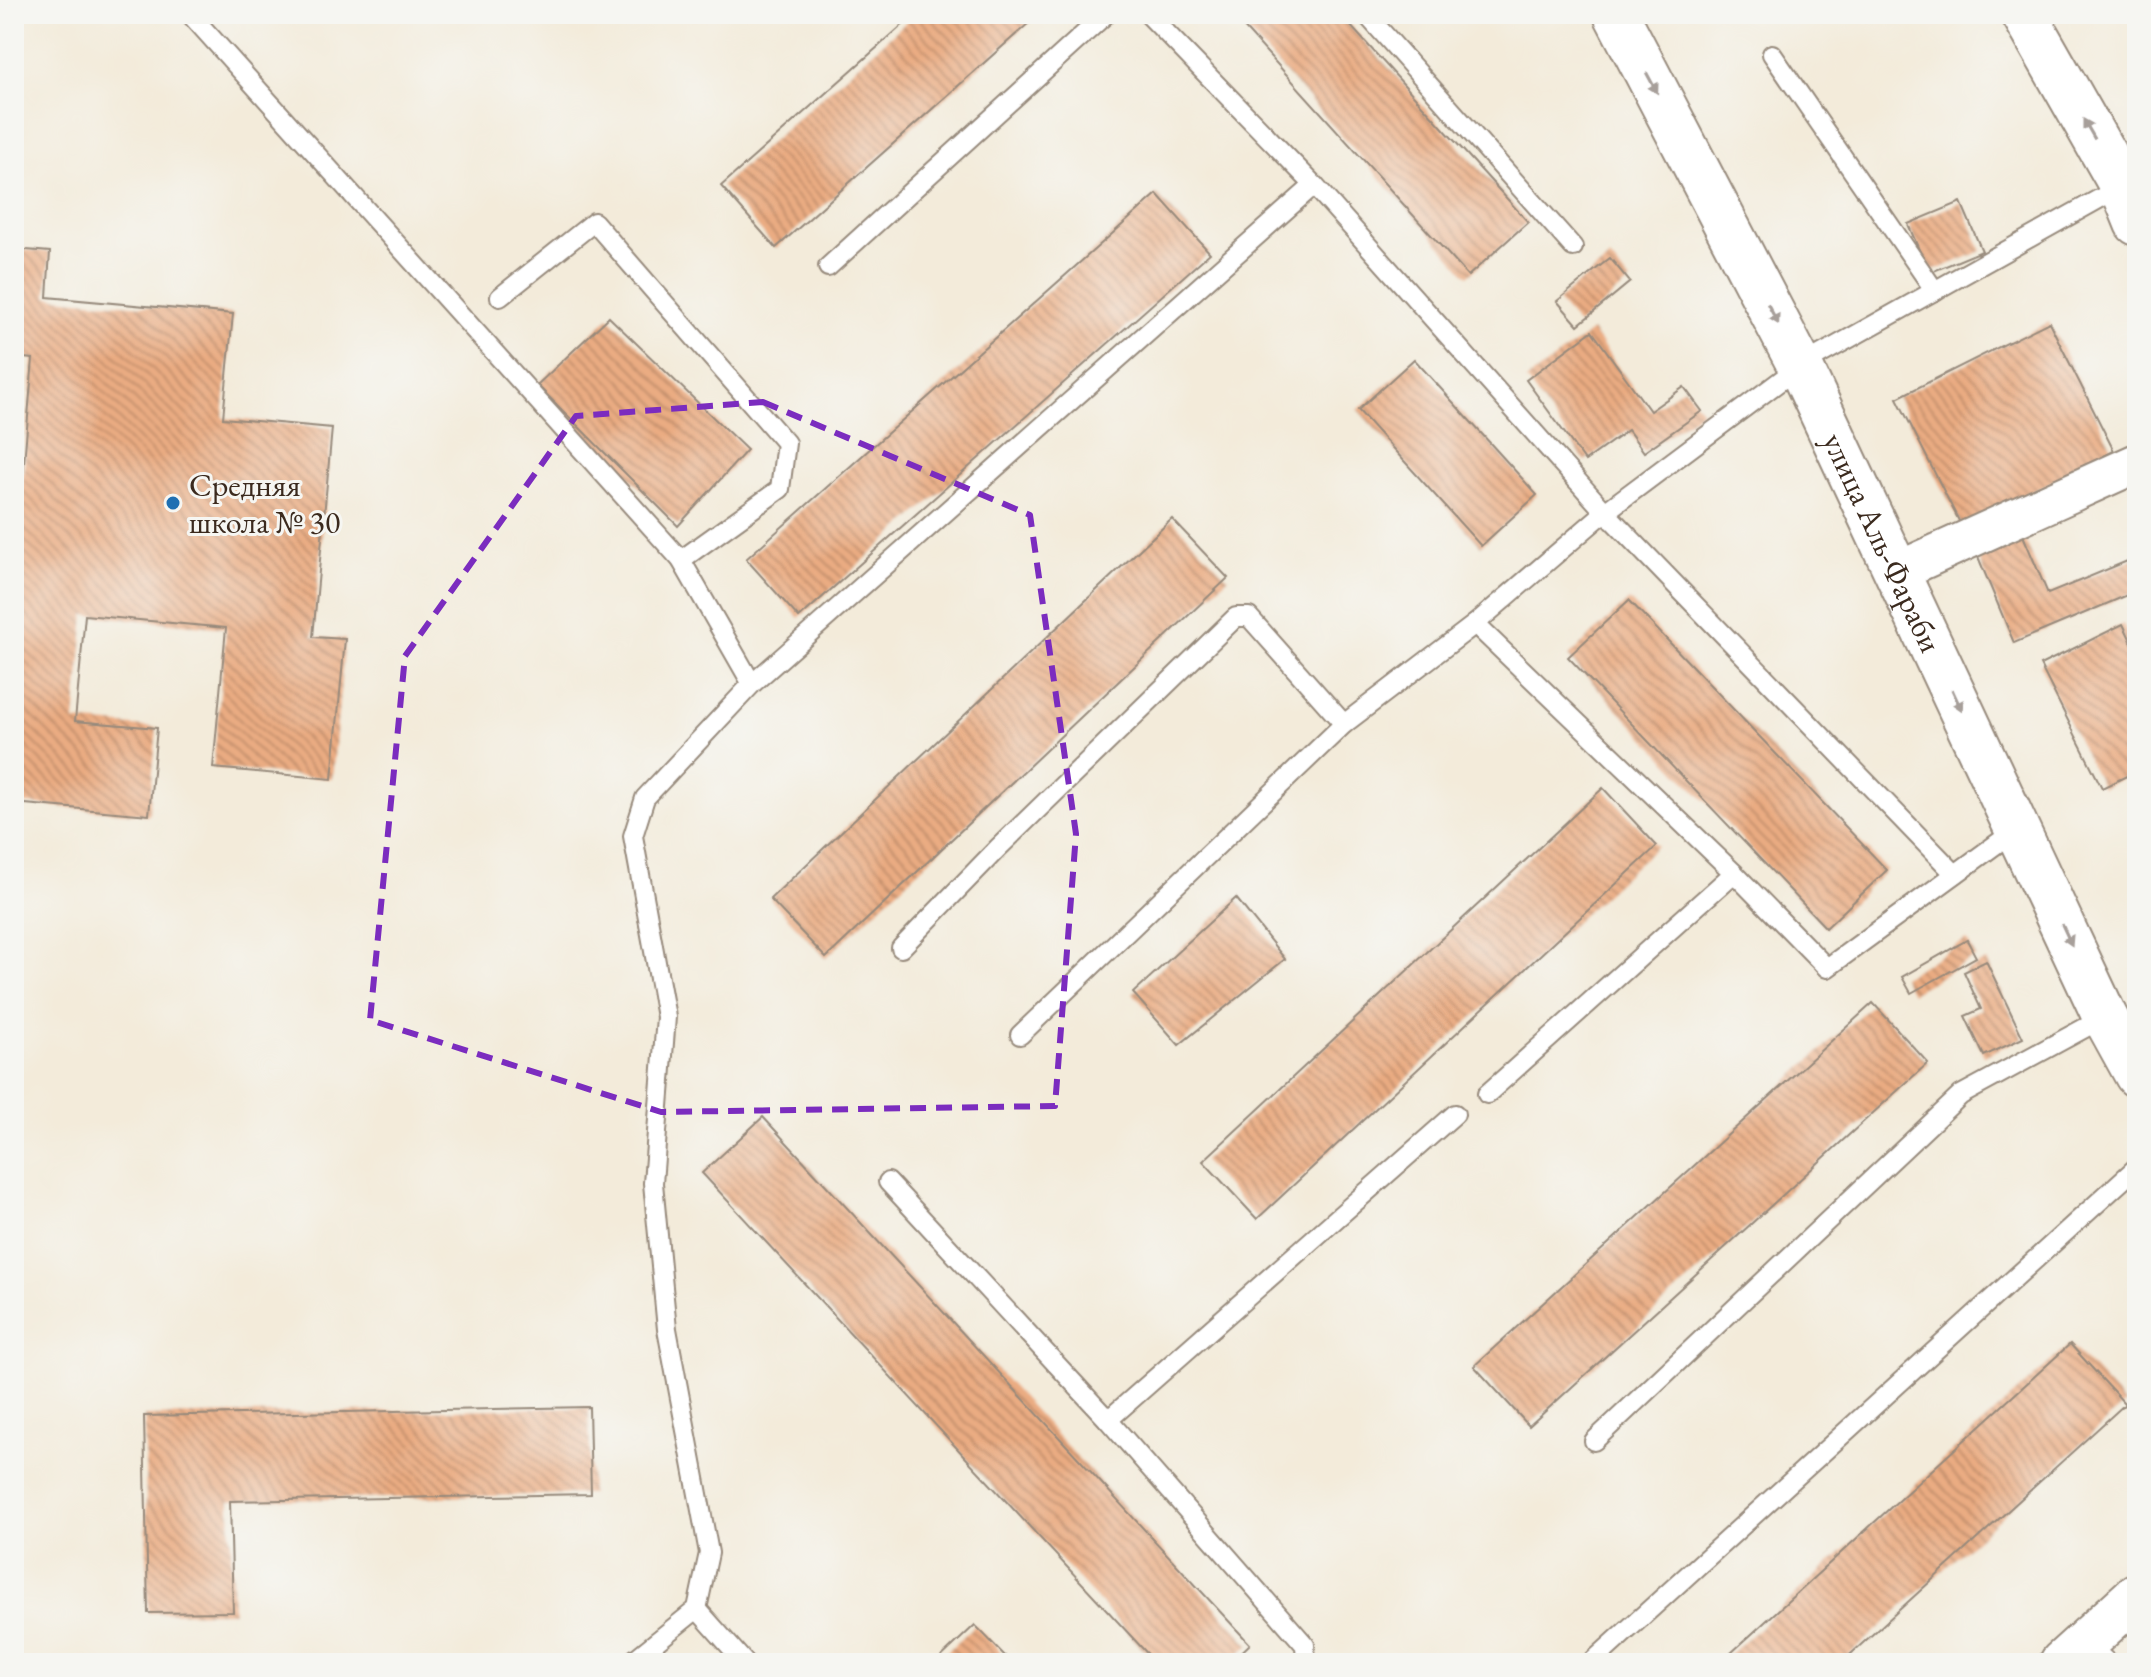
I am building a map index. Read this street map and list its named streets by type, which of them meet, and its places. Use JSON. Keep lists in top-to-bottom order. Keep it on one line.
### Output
{"streets":{"main road":["улица Аль-Фараби"]},"one_way":["улица Аль-Фараби"],"places":["Средняя школа № 30"]}
